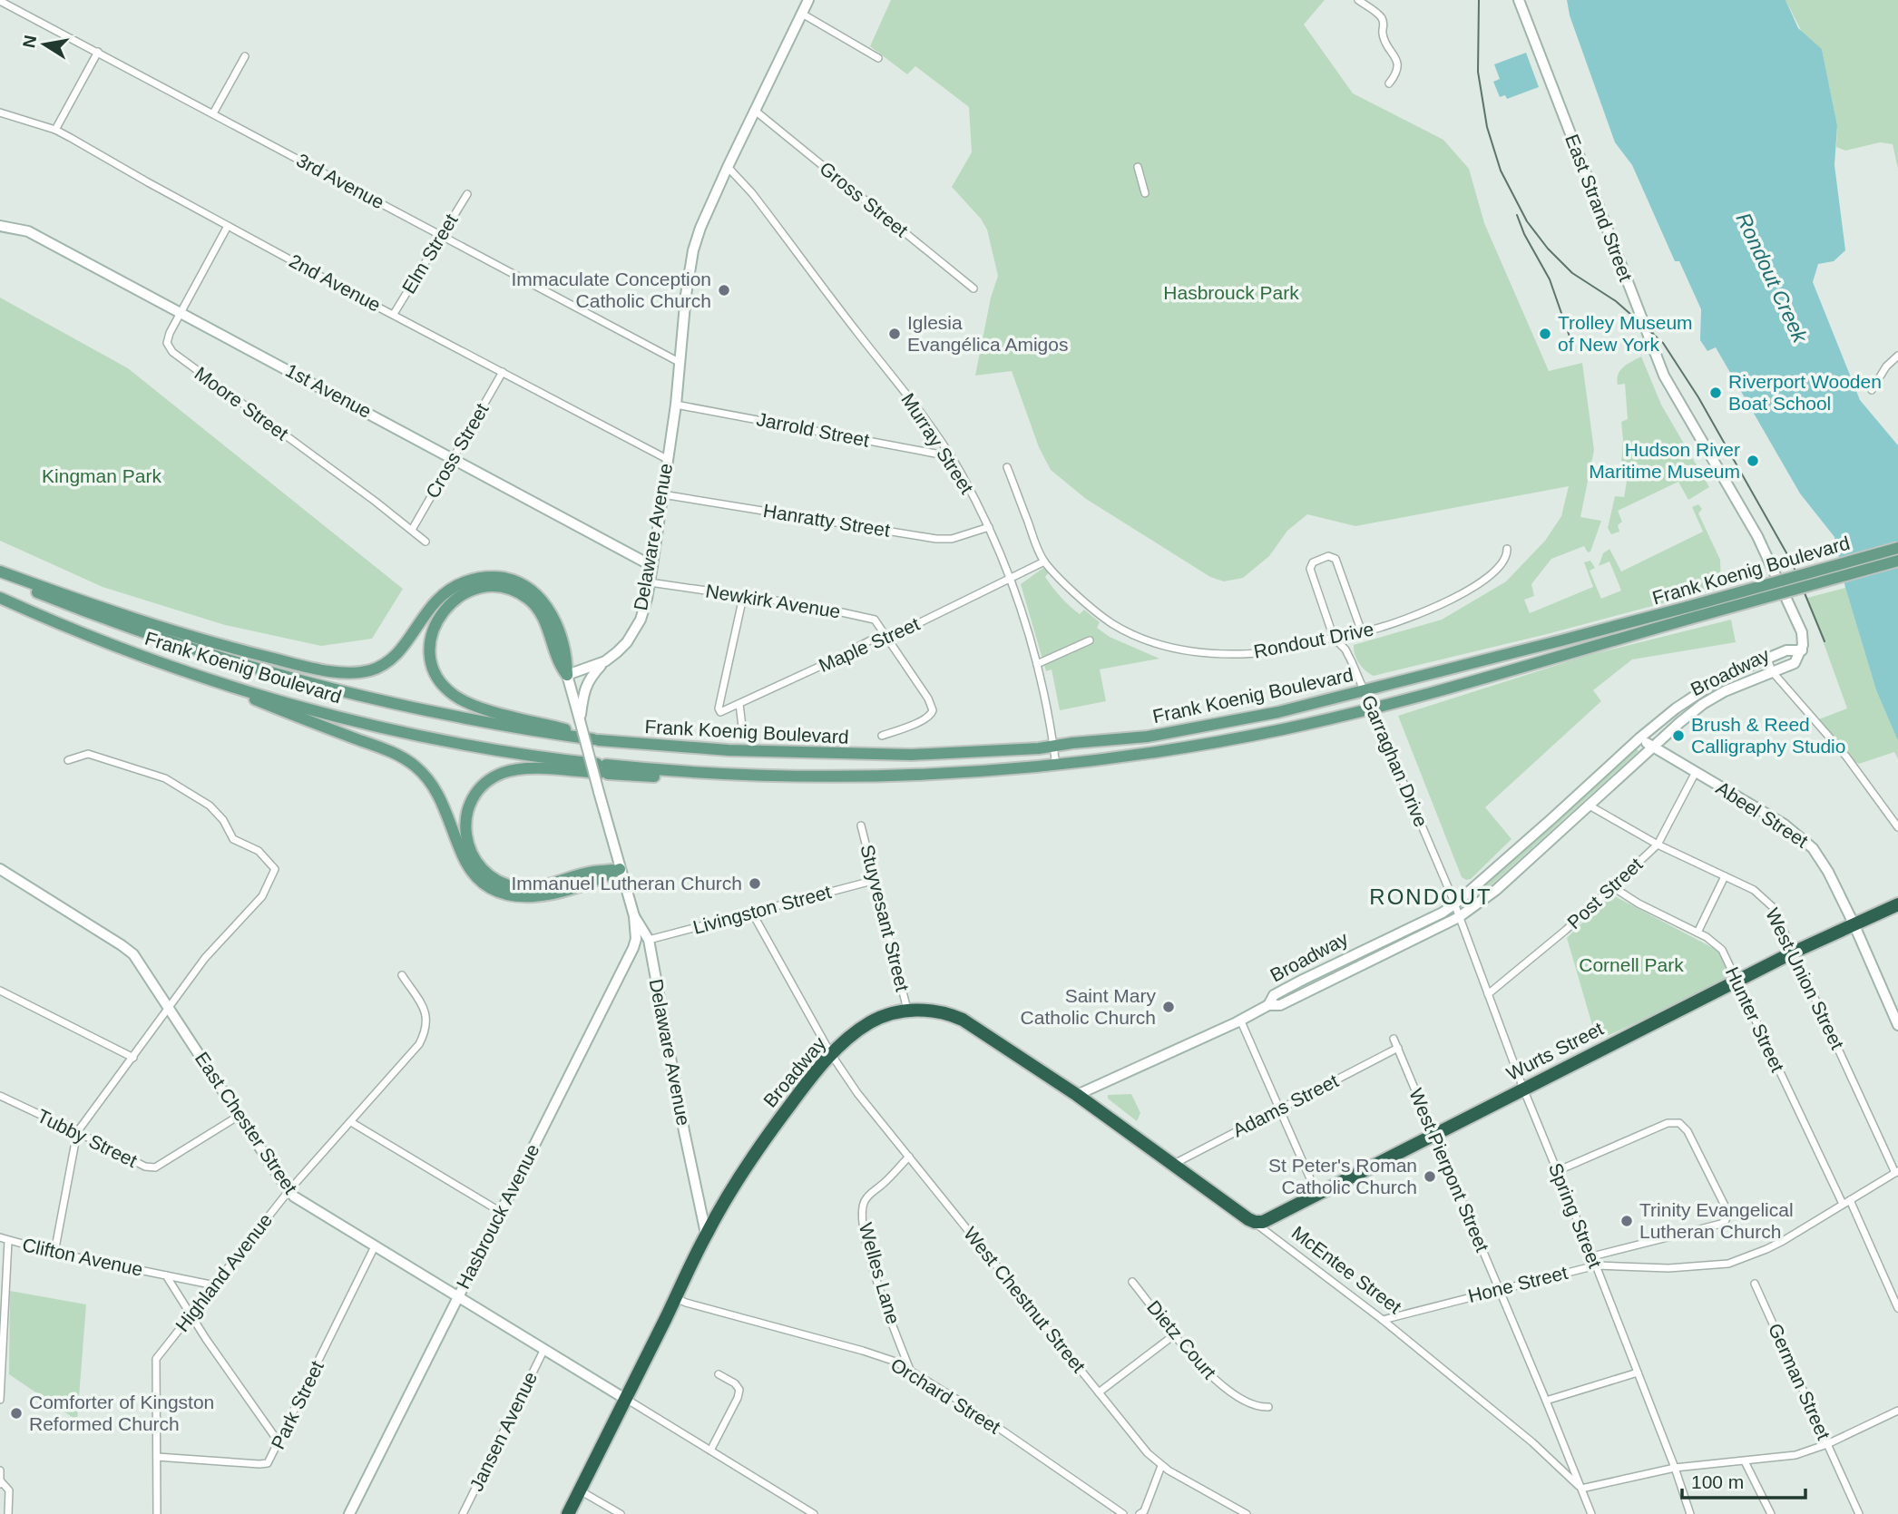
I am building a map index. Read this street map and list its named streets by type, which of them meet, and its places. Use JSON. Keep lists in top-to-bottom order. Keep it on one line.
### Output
{"streets":{"highway":["Broadway","Wurts Street","McEntee Street"],"main road":["Frank Koenig Boulevard"],"street":["3rd Avenue","Gross Street","East Strand Street","Elm Street","2nd Avenue","1st Avenue","Moore Street","Jarrold Street","Murray Street","Cross Street","Hanratty Street","Delaware Avenue","Newkirk Avenue","Rondout Drive","Maple Street","Garraghan Drive","Abeel Street","Post Street","Livingston Street","Stuyvesant Street","West Union Street","Hunter Street","Adams Street","East Chester Street","Tubby Street","West Pierpont Street","Spring Street","Hasbrouck Avenue","Clifton Avenue","Highland Avenue","Welles Lane","Hone Street","West Chestnut Street","Dietz Court","German Street","Orchard Street","Park Street","Jansen Avenue"]},"crossings":[["3rd Avenue","Elm Street"],["3rd Avenue","Delaware Avenue"],["Gross Street","Delaware Avenue"],["East Strand Street","Broadway"],["Elm Street","2nd Avenue"],["2nd Avenue","Moore Street"],["2nd Avenue","Cross Street"],["2nd Avenue","Delaware Avenue"],["1st Avenue","Moore Street"],["1st Avenue","Cross Street"],["1st Avenue","Delaware Avenue"],["Moore Street","Cross Street"],["Jarrold Street","Murray Street"],["Jarrold Street","Delaware Avenue"],["Murray Street","Hanratty Street"],["Murray Street","Delaware Avenue"],["Murray Street","Frank Koenig Boulevard"],["Murray Street","Maple Street"],["Hanratty Street","Delaware Avenue"],["Delaware Avenue","Newkirk Avenue"],["Delaware Avenue","Broadway"],["Delaware Avenue","Livingston Street"],["Delaware Avenue","Hasbrouck Avenue"],["Frank Koenig Boulevard","Garraghan Drive"],["Newkirk Avenue","Maple Street"],["Rondout Drive","Garraghan Drive"],["Broadway","Garraghan Drive"],["Broadway","Abeel Street"],["Broadway","Stuyvesant Street"],["Broadway","West Union Street"],["Broadway","East Chester Street"],["Broadway","Spring Street"],["Broadway","McEntee Street"],["Broadway","West Chestnut Street"],["Broadway","Orchard Street"],["Garraghan Drive","Spring Street"],["Abeel Street","Post Street"],["Abeel Street","Wurts Street"],["Post Street","West Union Street"],["Post Street","Hunter Street"],["Post Street","Spring Street"],["Livingston Street","Stuyvesant Street"],["Livingston Street","West Chestnut Street"],["West Union Street","Wurts Street"],["West Union Street","Hone Street"],["Hunter Street","Wurts Street"],["Hunter Street","Hone Street"],["Wurts Street","West Pierpont Street"],["Wurts Street","Spring Street"],["Wurts Street","McEntee Street"],["Adams Street","West Pierpont Street"],["Adams Street","McEntee Street"],["East Chester Street","Tubby Street"],["East Chester Street","Hasbrouck Avenue"],["East Chester Street","Highland Avenue"],["East Chester Street","Park Street"],["East Chester Street","Jansen Avenue"],["West Pierpont Street","McEntee Street"],["West Pierpont Street","Hone Street"],["Spring Street","Hone Street"],["Clifton Avenue","Highland Avenue"],["Clifton Avenue","Park Street"],["McEntee Street","Hone Street"],["Highland Avenue","Park Street"],["Welles Lane","West Chestnut Street"],["Welles Lane","Orchard Street"]],"districts":["RONDOUT"],"water":["Rondout Creek"],"parks":["Hasbrouck Park","Kingman Park","Cornell Park"],"places":["Immaculate Conception Catholic Church","Iglesia Evangélica Amigos","Trolley Museum of New York","Riverport Wooden Boat School","Hudson River Maritime Museum","Brush & Reed Calligraphy Studio","Immanuel Lutheran Church","Saint Mary Catholic Church","St Peter's Roman Catholic Church","Trinity Evangelical Lutheran Church","Comforter of Kingston Reformed Church"],"scale_bar":"100 m","north":"left"}
